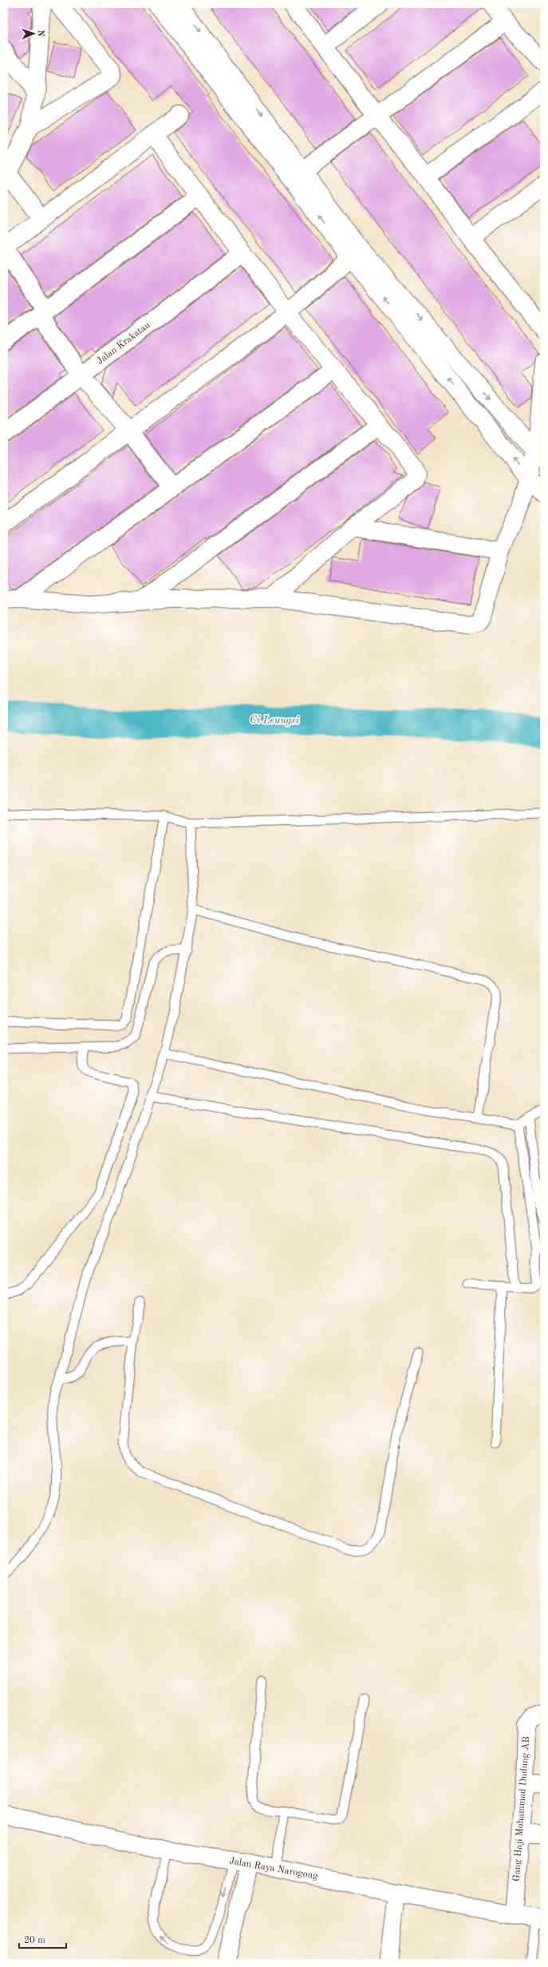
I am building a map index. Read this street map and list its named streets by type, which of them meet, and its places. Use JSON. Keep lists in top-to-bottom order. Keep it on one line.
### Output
{"streets":{"street":["Jalan Krakatau","Gang Haji Mohammad Dudung AB","Jalan Raya Narogong"]},"crossings":[["Gang Haji Mohammad Dudung AB","Jalan Raya Narogong"]],"water":["Ci Leungsi"],"scale_bar":"20 m","north":"right"}
